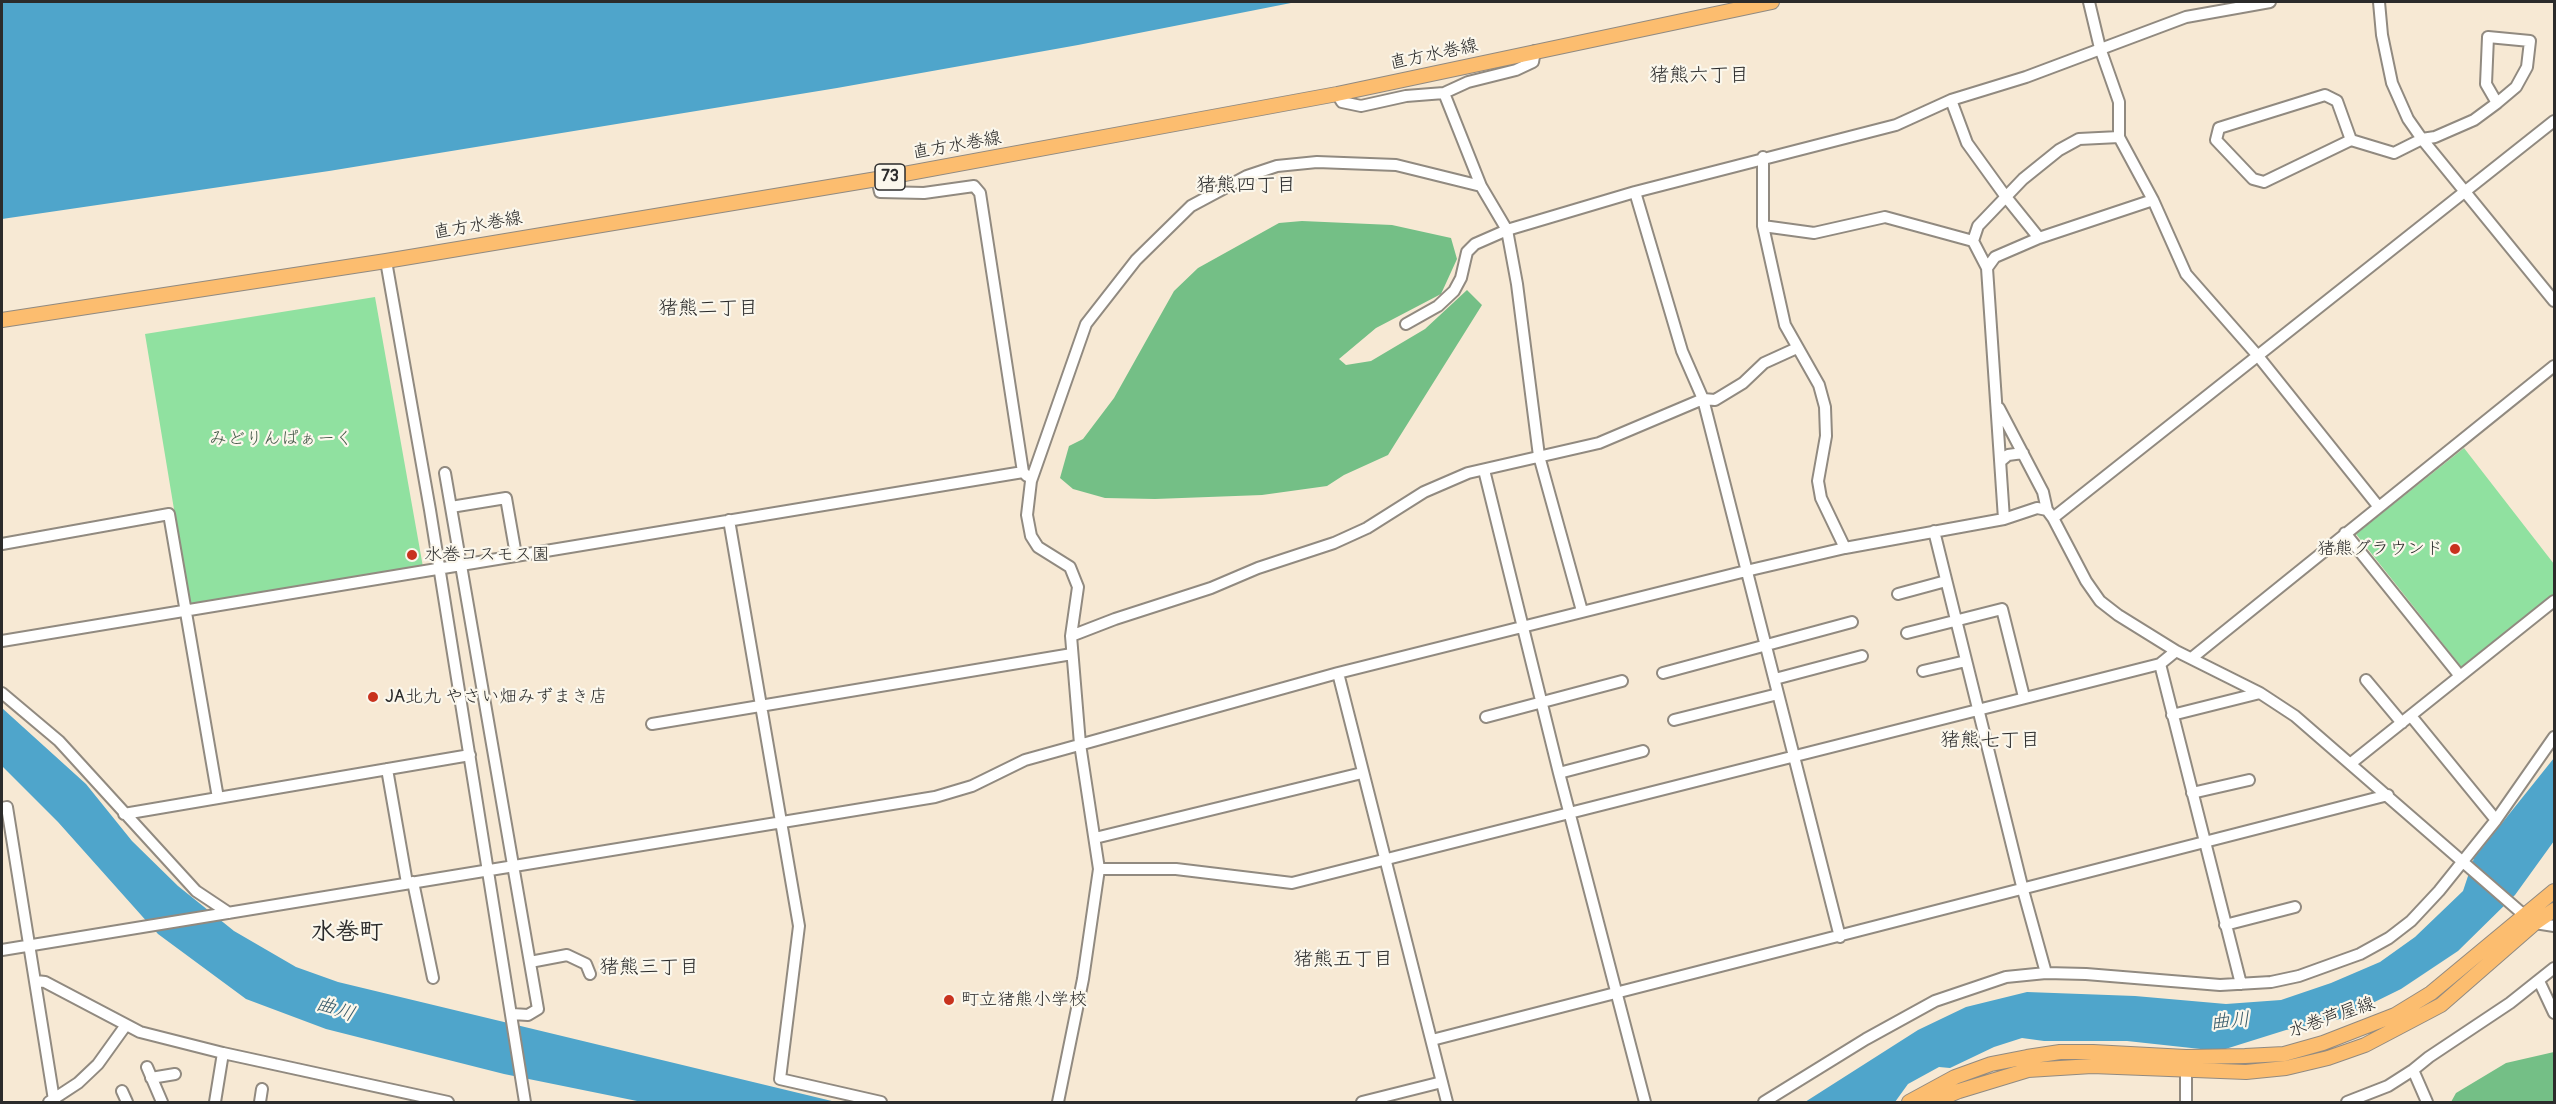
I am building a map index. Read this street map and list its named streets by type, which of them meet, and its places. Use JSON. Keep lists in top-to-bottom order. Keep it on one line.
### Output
{"streets":{"main road":["直方水巻線","73","水巻芦屋線"]},"districts":["猪熊六丁目","猪熊四丁目","猪熊二丁目","猪熊七丁目","水巻町","猪熊五丁目","猪熊三丁目"],"water":["曲川"],"parks":["みどりんぱぁーく"],"places":["猪熊グラウンド","水巻コスモス園","JA北九 やさい畑みずまき店","町立猪熊小学校"]}
